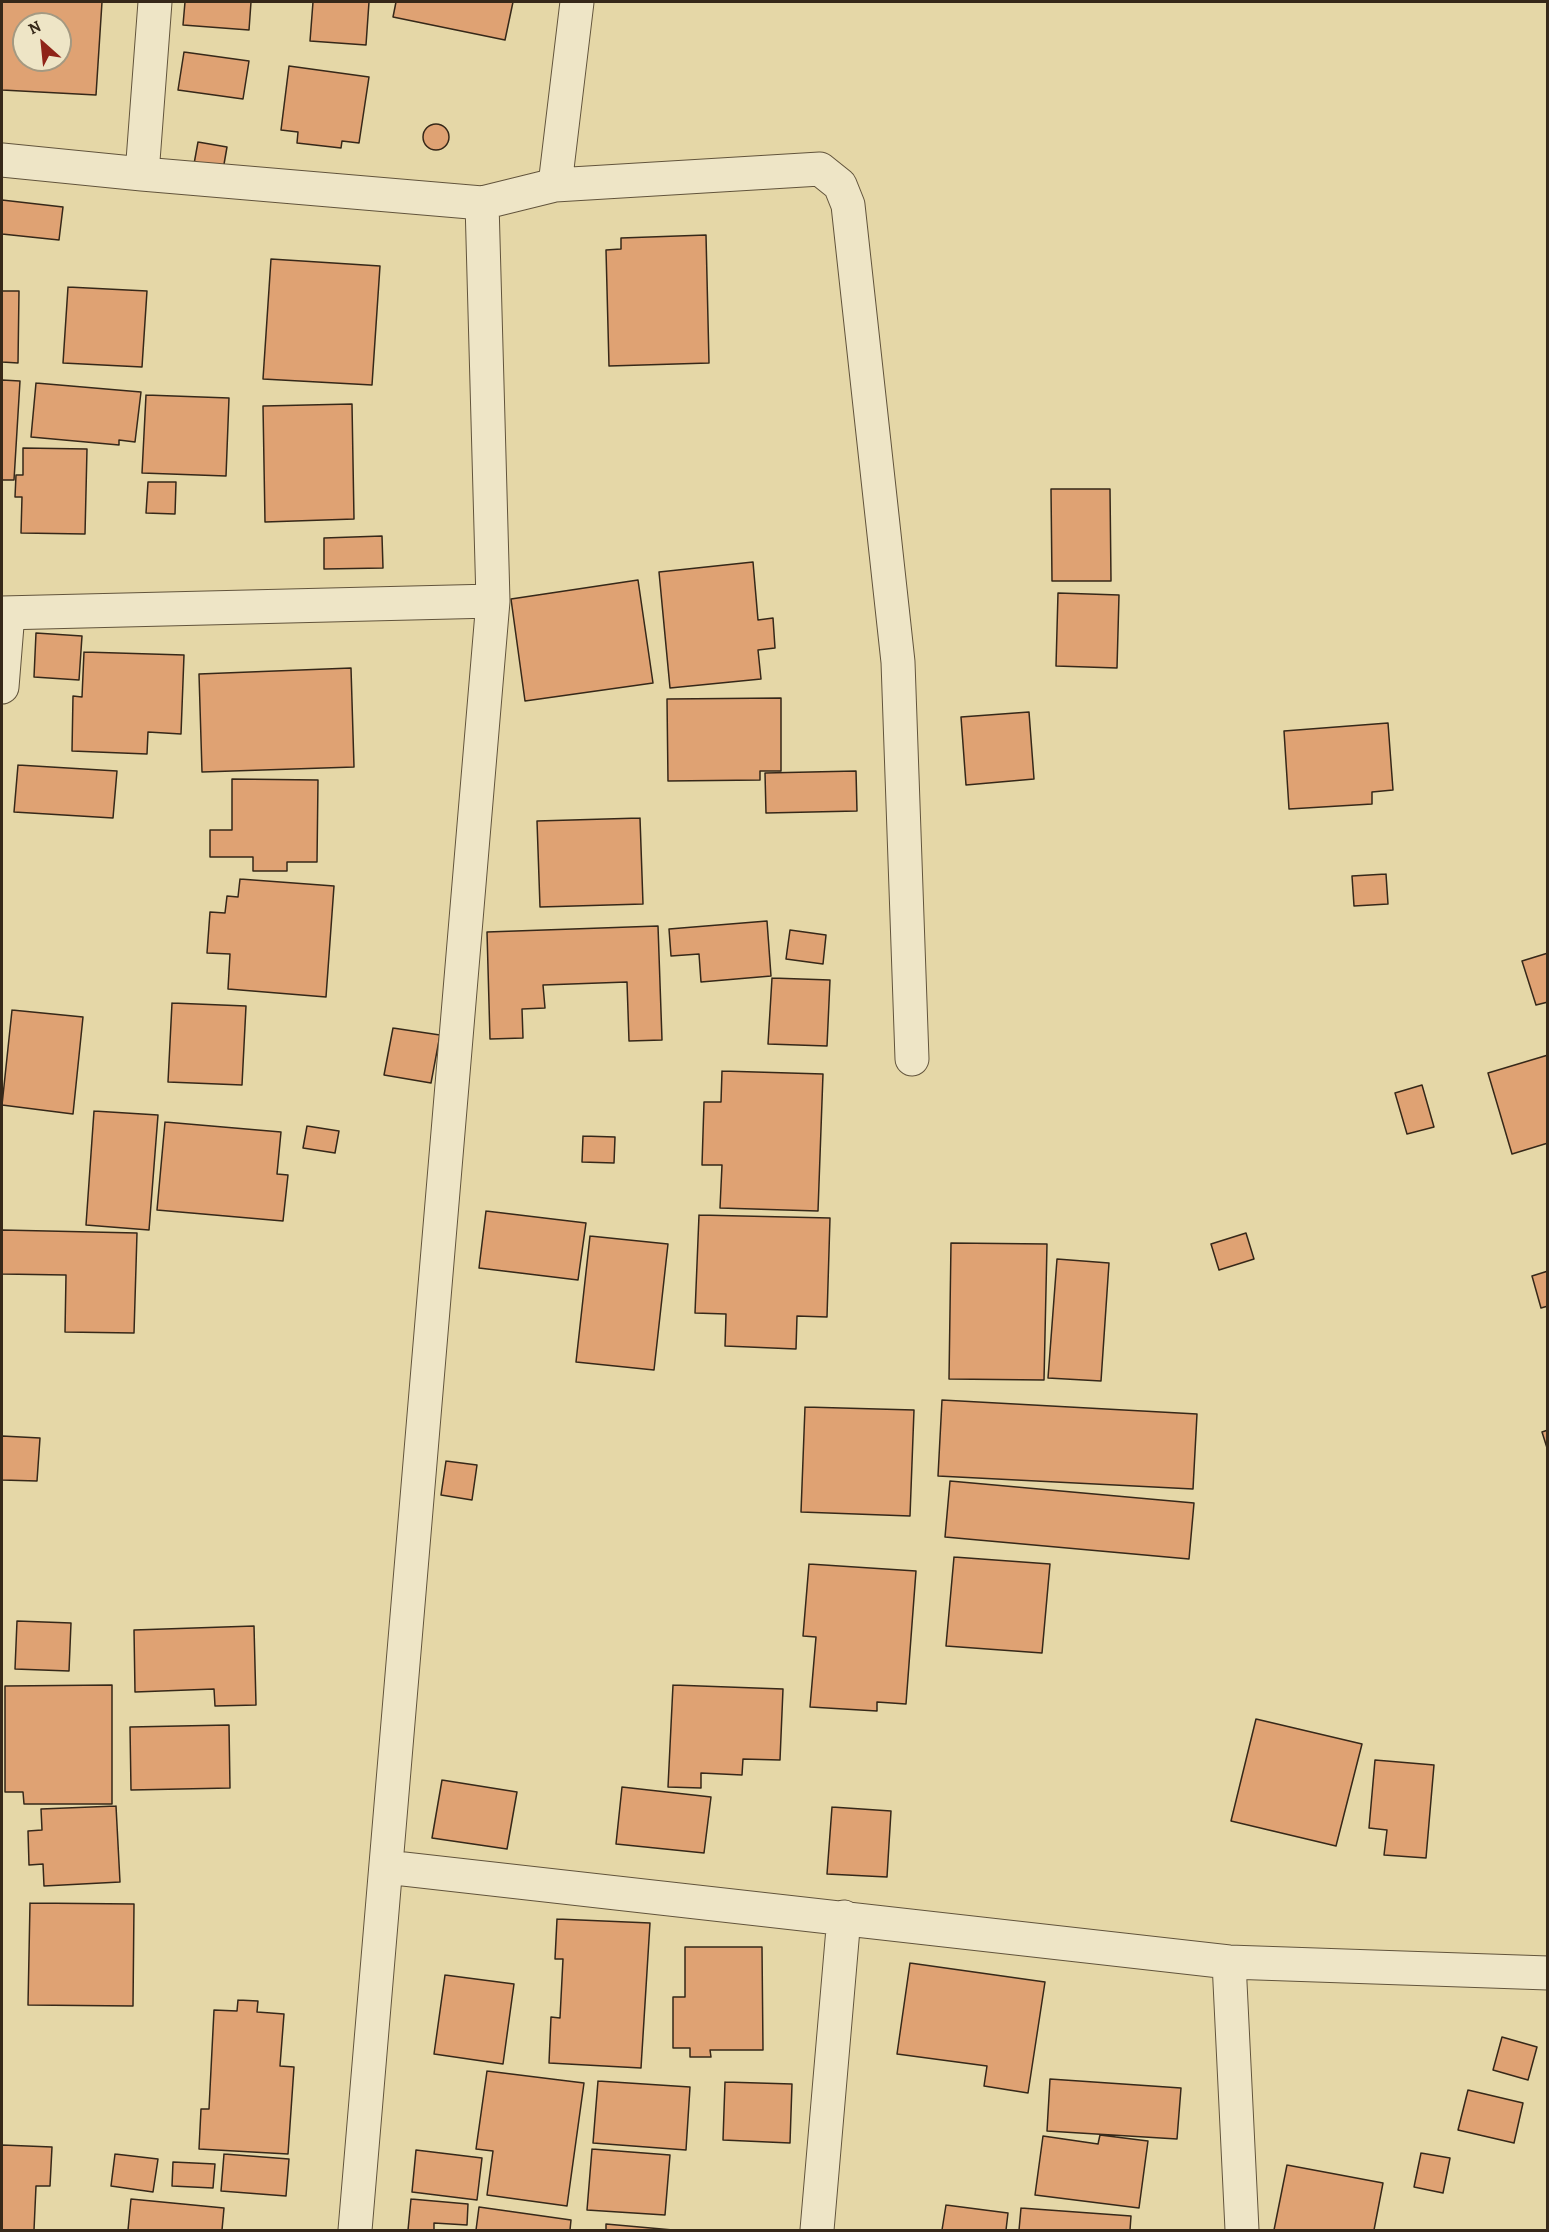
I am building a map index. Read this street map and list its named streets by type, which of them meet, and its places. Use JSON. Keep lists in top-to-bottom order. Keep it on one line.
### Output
{"north":"top left"}
